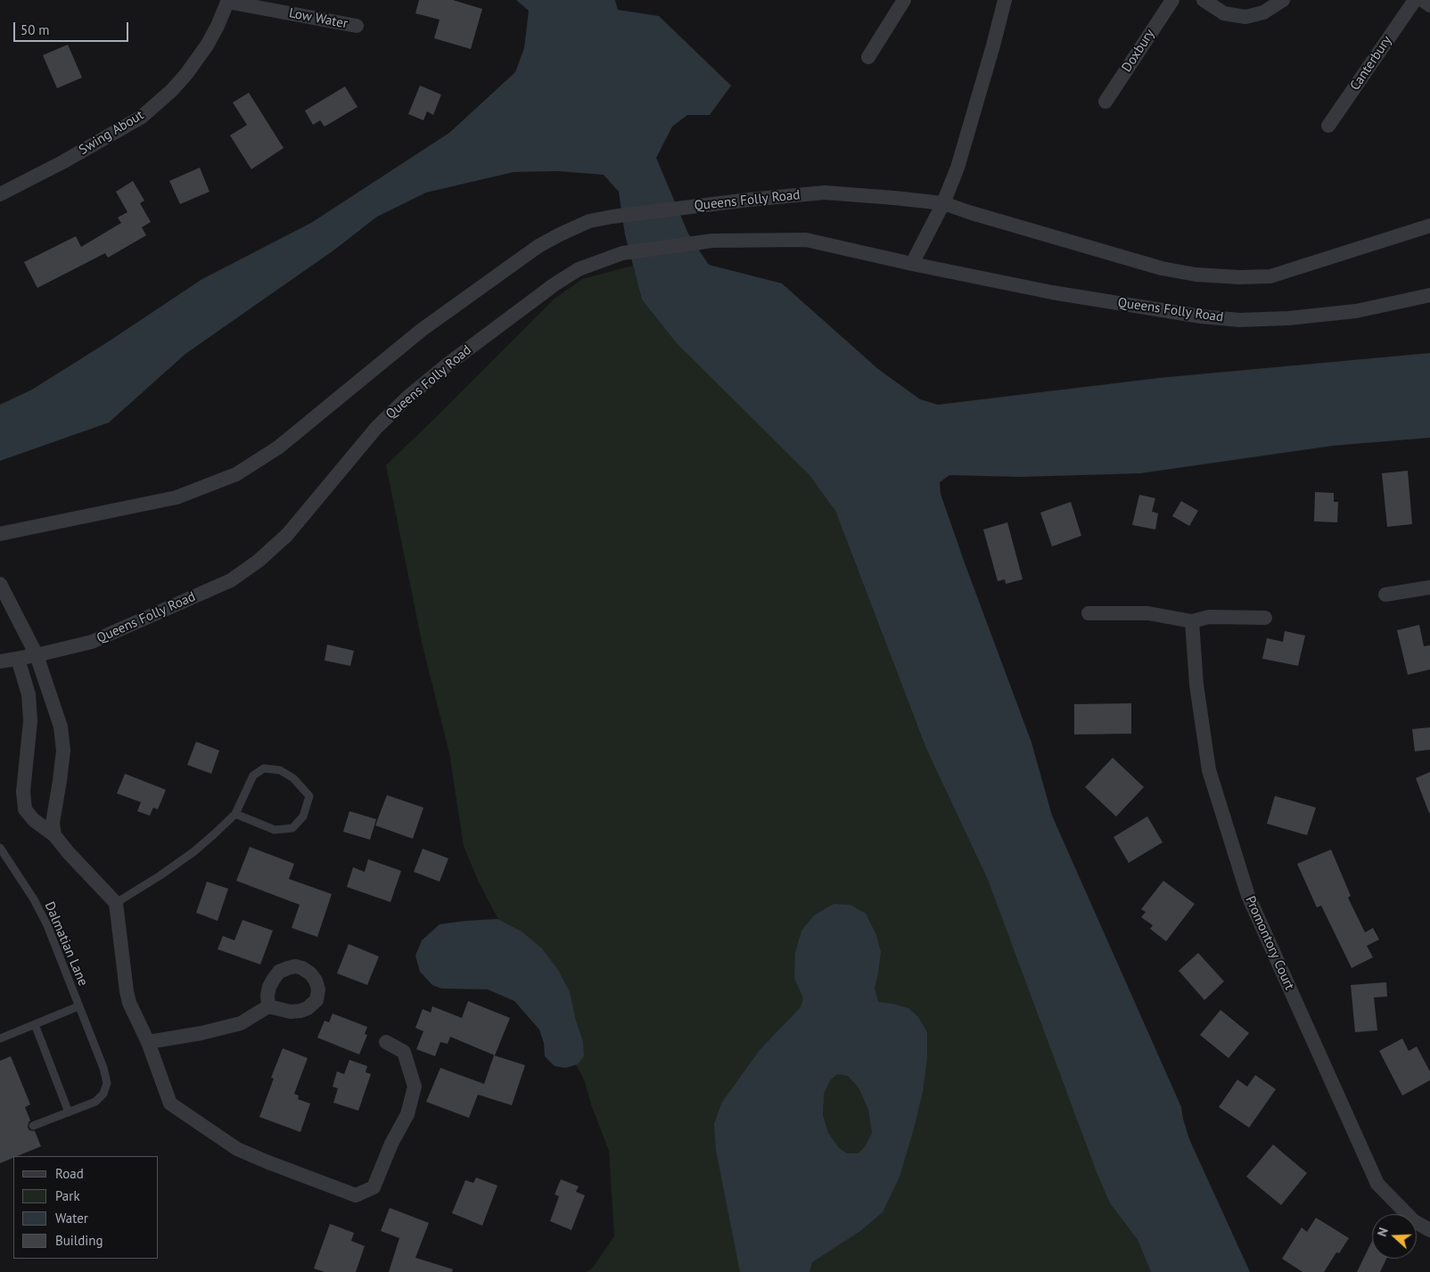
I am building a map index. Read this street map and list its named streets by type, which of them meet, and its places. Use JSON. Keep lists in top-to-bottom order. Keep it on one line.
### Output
{"streets":{"street":["Low Water","Doxbury","Canterbury","Swing About","Queens Folly Road","Promontory Court"],"lane":["Dalmatian Lane"]},"crossings":[["Low Water","Swing About"]],"legend":["Road","Park","Water","Building"],"scale_bar":"50 m","north":"left"}
